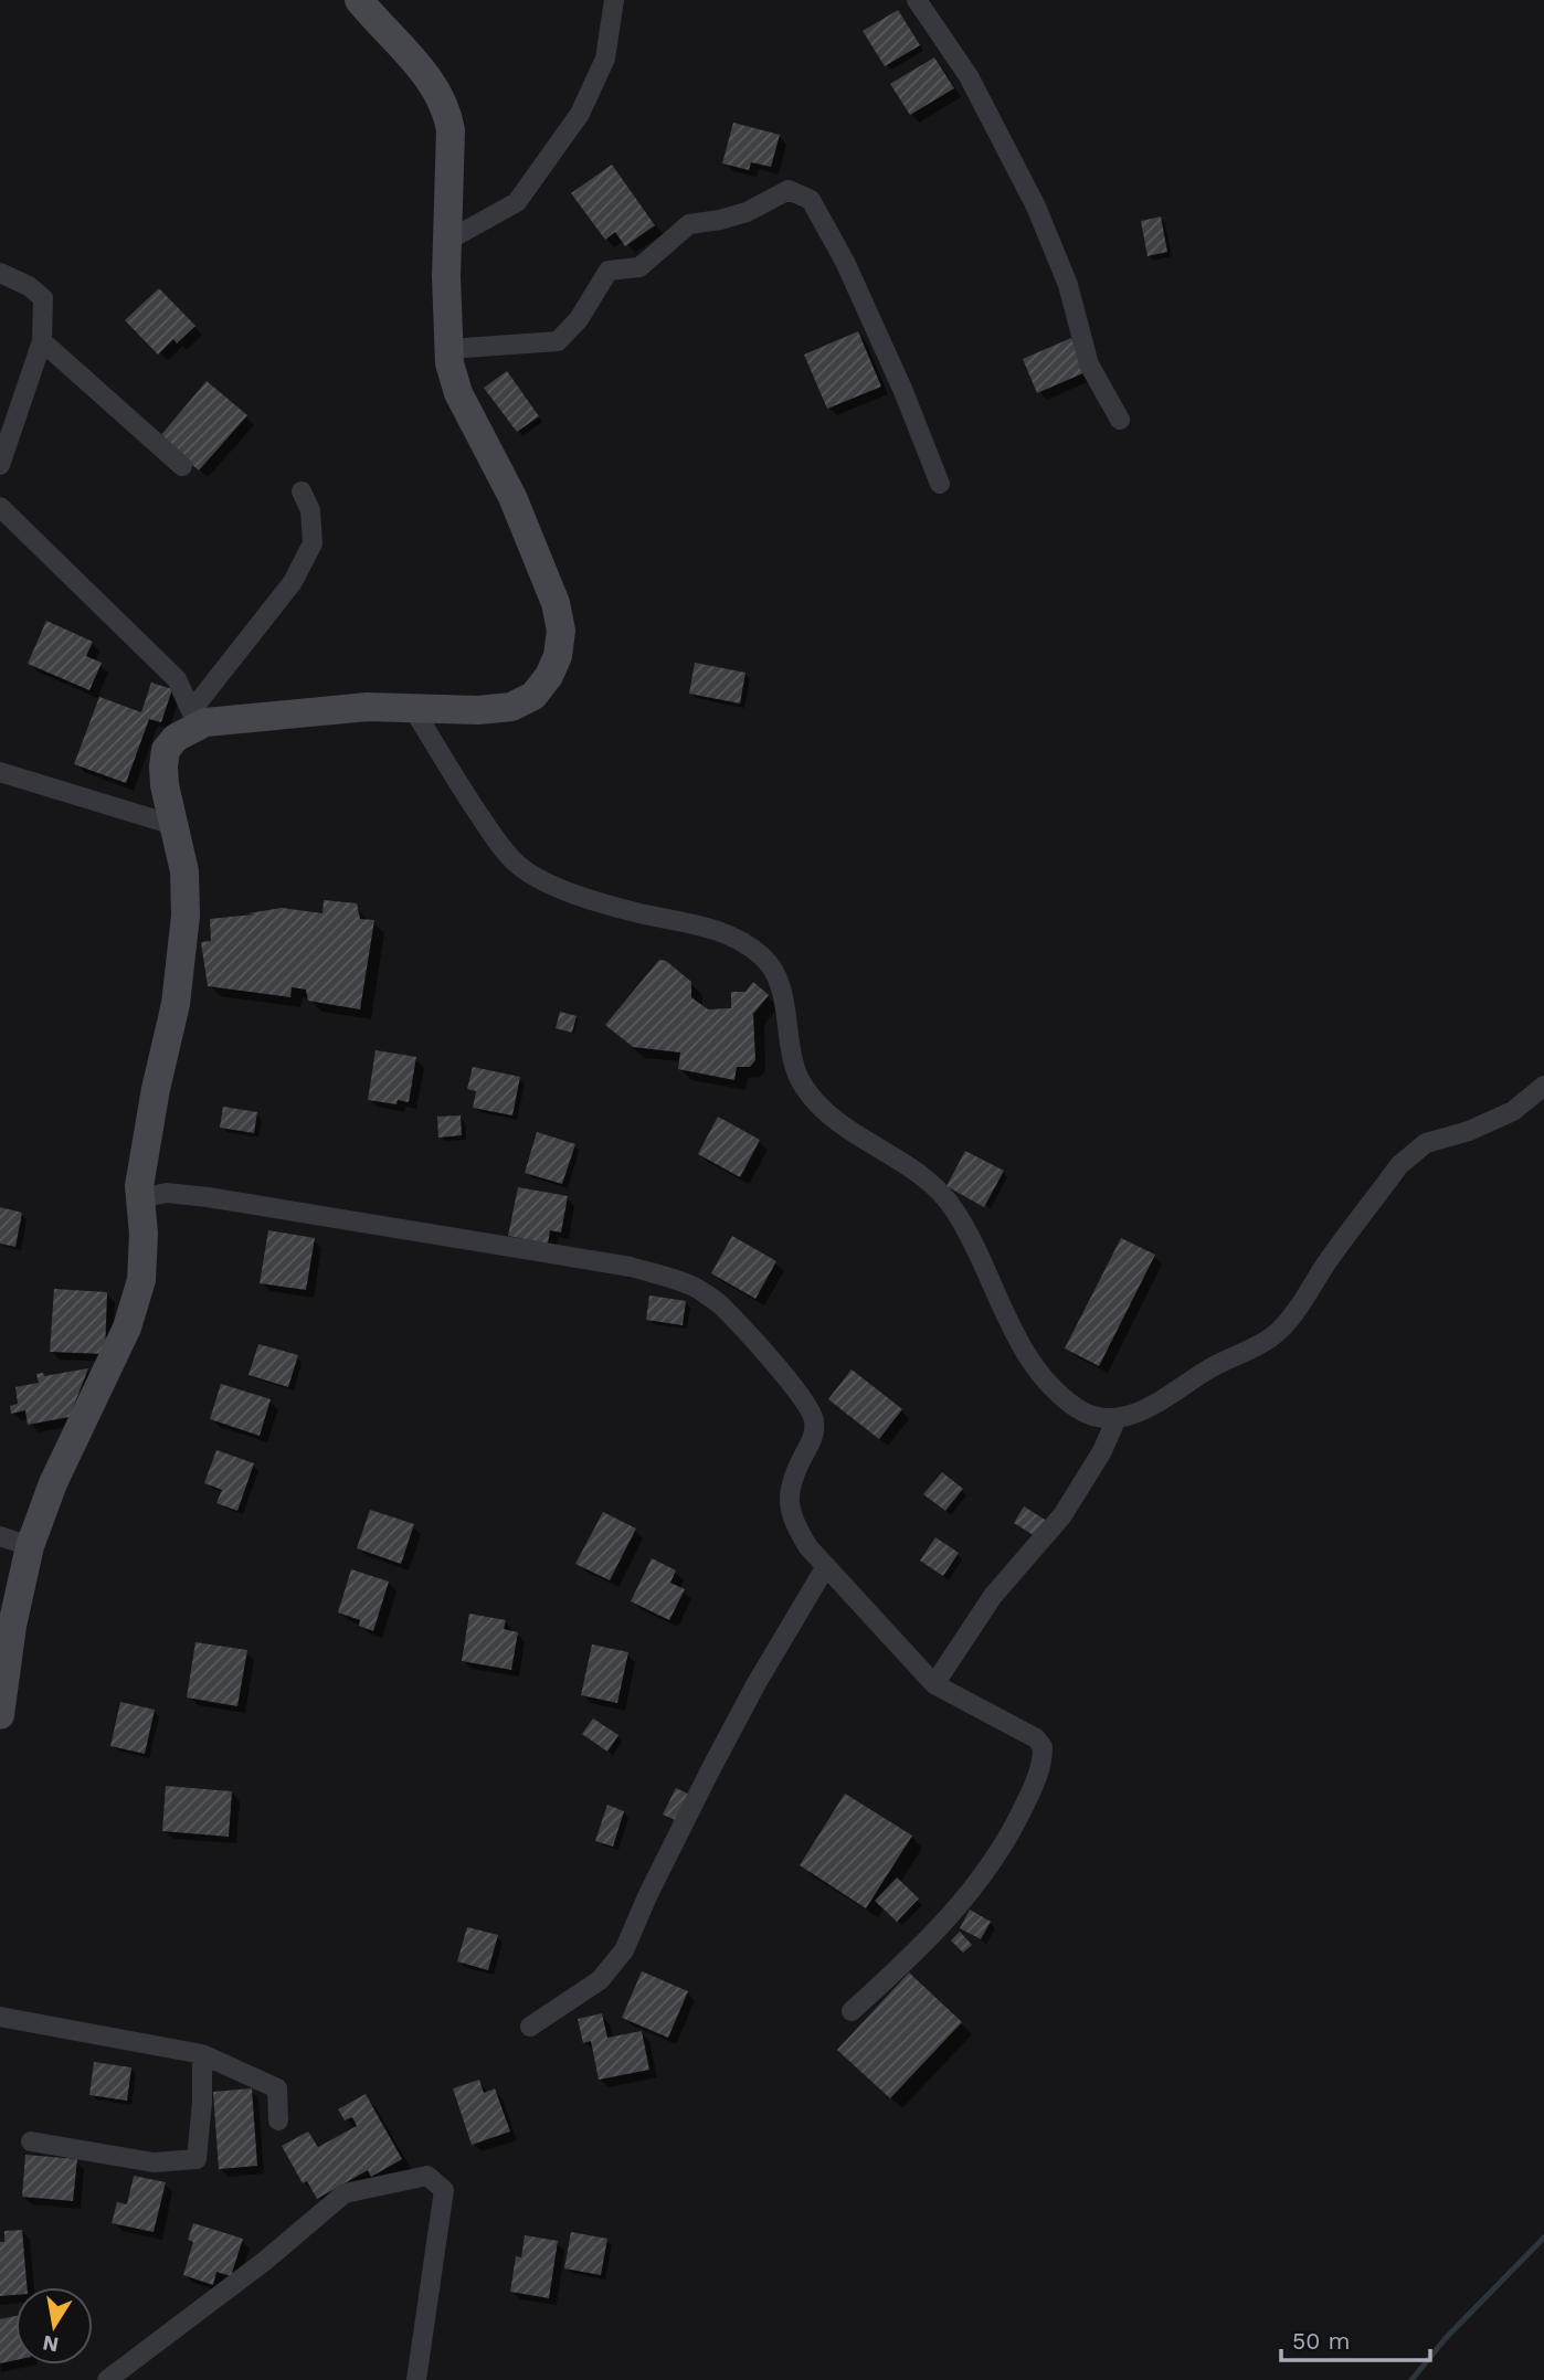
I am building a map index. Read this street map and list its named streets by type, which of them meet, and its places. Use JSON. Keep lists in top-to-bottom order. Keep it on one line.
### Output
{"scale_bar":"50 m","north":"bottom"}
